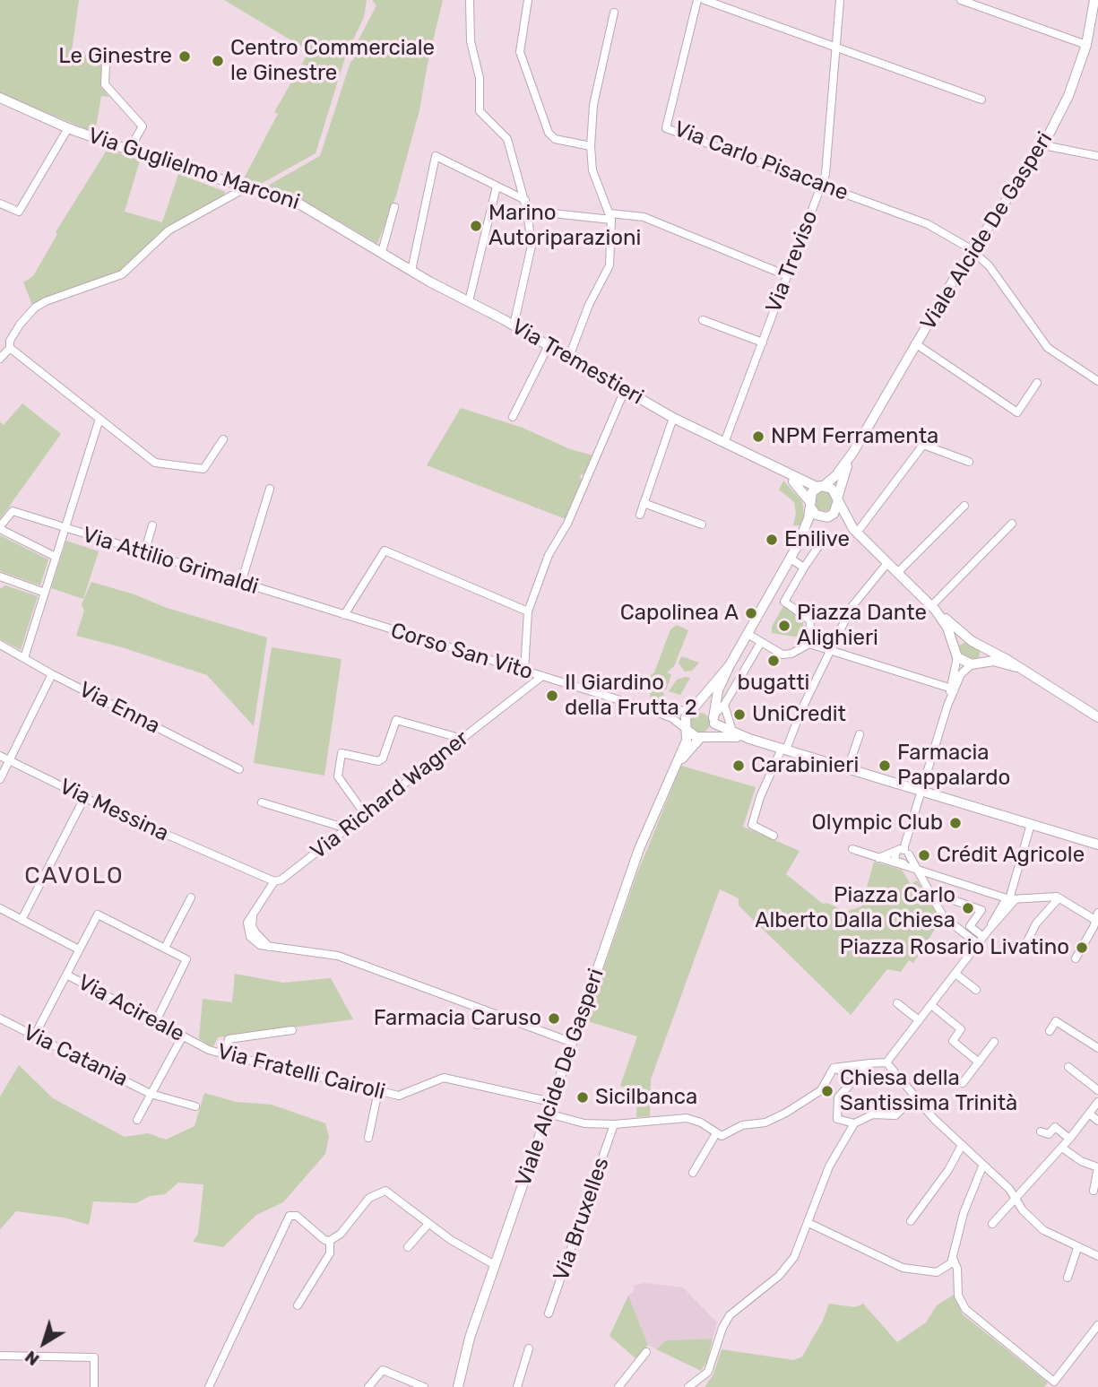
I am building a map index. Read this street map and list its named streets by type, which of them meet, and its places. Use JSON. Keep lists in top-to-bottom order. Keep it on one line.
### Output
{"streets":{"main road":["Via Guglielmo Marconi","Viale Alcide De Gasperi","Via Tremestieri"],"street":["Via Carlo Pisacane","Via Treviso","Via Attilio Grimaldi","Corso San Vito","Via Enna","Via Richard Wagner","Via Messina","Via Acireale","Via Catania","Via Fratelli Cairoli","Via Bruxelles"]},"crossings":[["Via Carlo Pisacane","Viale Alcide De Gasperi"],["Via Carlo Pisacane","Via Treviso"],["Via Guglielmo Marconi","Via Tremestieri"],["Viale Alcide De Gasperi","Via Fratelli Cairoli"],["Via Treviso","Via Tremestieri"],["Via Attilio Grimaldi","Corso San Vito"],["Corso San Vito","Via Richard Wagner"],["Via Richard Wagner","Via Messina"],["Via Acireale","Via Fratelli Cairoli"]],"districts":["CAVOLO"],"places":["Le Ginestre","Centro Commerciale le Ginestre","Marino Autoriparazioni","NPM Ferramenta","Enilive","Capolinea A","Piazza Dante Alighieri","bugatti","Il Giardino della Frutta 2","UniCredit","Carabinieri","Farmacia Pappalardo","Olympic Club","Crédit Agricole","Piazza Carlo Alberto Dalla Chiesa","Piazza Rosario Livatino","Farmacia Caruso","Chiesa della Santissima Trinità","Sicilbanca"],"north":"bottom left"}
